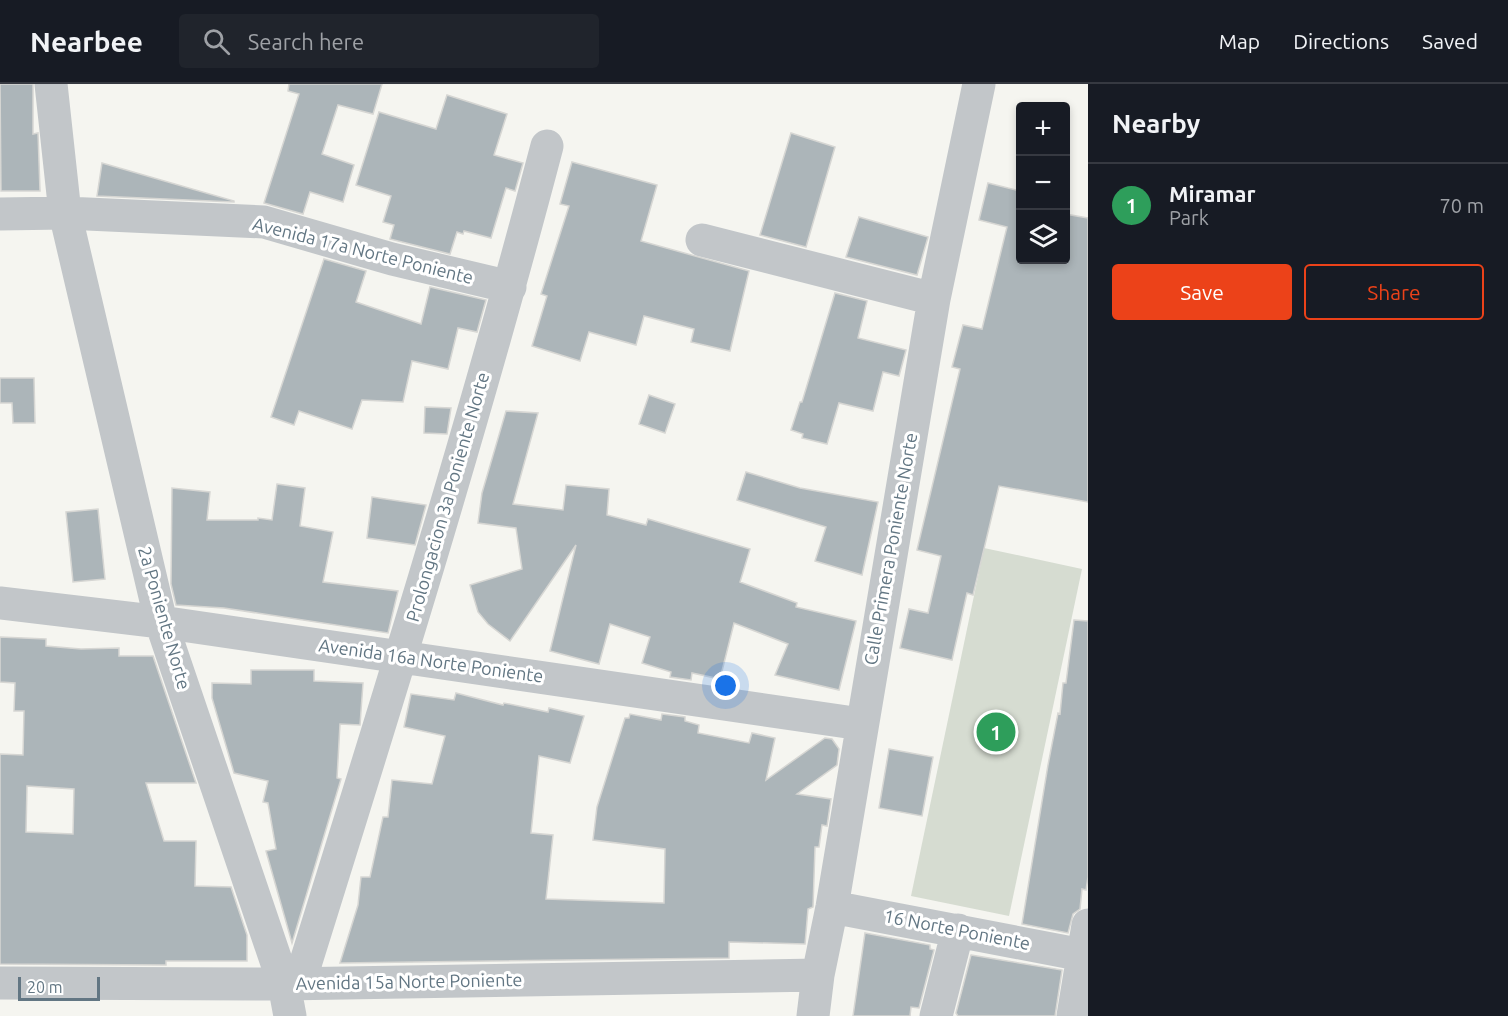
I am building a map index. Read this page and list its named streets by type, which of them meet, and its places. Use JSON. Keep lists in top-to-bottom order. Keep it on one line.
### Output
{"streets":{"street":["Avenida 17a Norte Poniente","Prolongacion 3a Poniente Norte","Calle Primera Poniente Norte","2a Poniente Norte","Avenida 16a Norte Poniente","16 Norte Poniente","Avenida 15a Norte Poniente"]},"crossings":[["Avenida 17a Norte Poniente","Prolongacion 3a Poniente Norte"],["Avenida 17a Norte Poniente","2a Poniente Norte"],["Prolongacion 3a Poniente Norte","2a Poniente Norte"],["Prolongacion 3a Poniente Norte","Avenida 16a Norte Poniente"],["Prolongacion 3a Poniente Norte","Avenida 15a Norte Poniente"],["Calle Primera Poniente Norte","Avenida 16a Norte Poniente"],["Calle Primera Poniente Norte","16 Norte Poniente"],["Calle Primera Poniente Norte","Avenida 15a Norte Poniente"],["2a Poniente Norte","Avenida 16a Norte Poniente"],["2a Poniente Norte","Avenida 15a Norte Poniente"]],"scale_bar":"20 m","page":{"header":"Nearbee","search":"Search here","nav":["Map","Directions","Saved"],"heading":"Nearby","map_buttons":["+","−"],"list":[{"mark":"1","name":"Miramar","note":"Park","value":"70 m"}],"buttons":["Save","Share"],"pins":"1","scale":"20 m"}}
